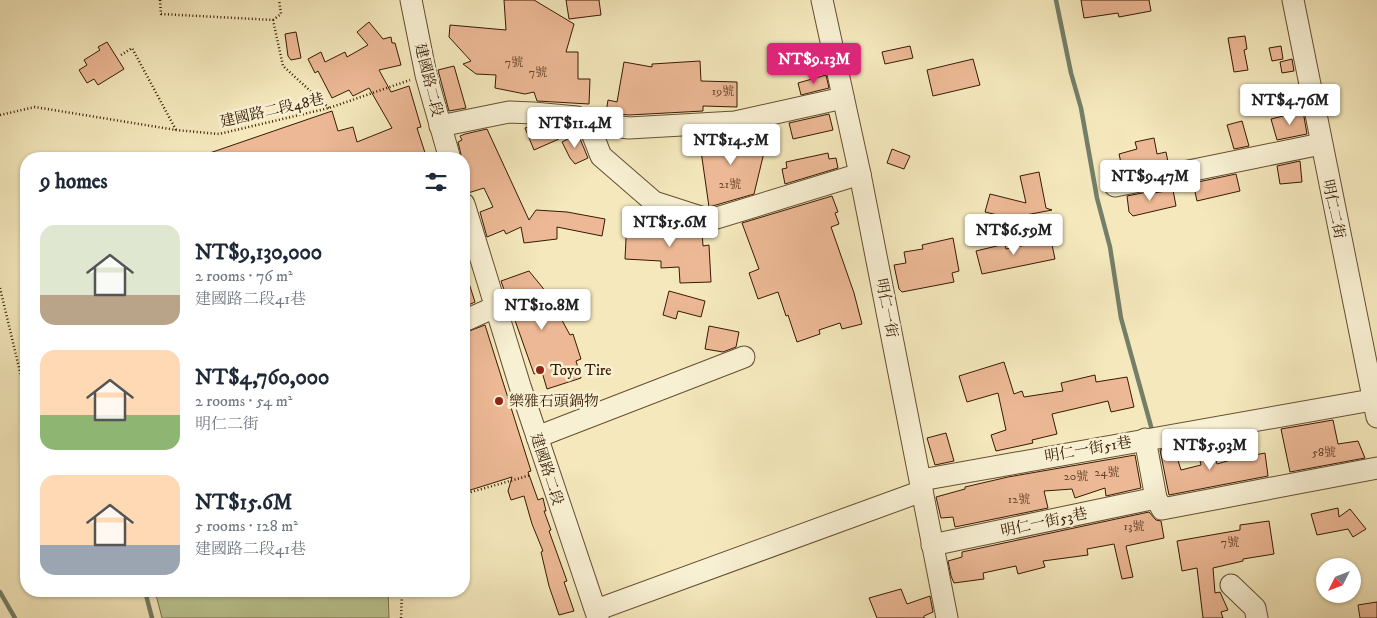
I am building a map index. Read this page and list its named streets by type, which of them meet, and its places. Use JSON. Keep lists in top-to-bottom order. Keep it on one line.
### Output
{"streets":{"street":["建國路二段","明仁二街","明仁一街","明仁一街51巷","明仁一街53巷"],"path":["建國路二段48巷"]},"crossings":[["建國路二段","建國路二段48巷"],["建國路二段","明仁一街51巷"],["明仁二街","明仁一街51巷"],["明仁一街","明仁一街51巷"],["明仁一街","明仁一街53巷"]],"places":["Toyo Tire","樂雅石頭鍋物"],"house_numbers":["7號","7號","19號","21號","58號","24號","20號","12號","13號","7號"],"north":"bottom left","page":{"price":["NT$9.13M","NT$4.76M","NT$11.4M","NT$14.5M","NT$9.47M","NT$15.6M","NT$6.59M","NT$10.8M","NT$5.93M"],"heading":"9 homes","list":[{"name":"NT$9,130,000","note":"2 rooms · 76 m² · 建國路二段41巷"},{"name":"NT$4,760,000","note":"2 rooms · 54 m² · 明仁二街"},{"name":"NT$15.6M","note":"5 rooms · 128 m² · 建國路二段41巷"}]}}
